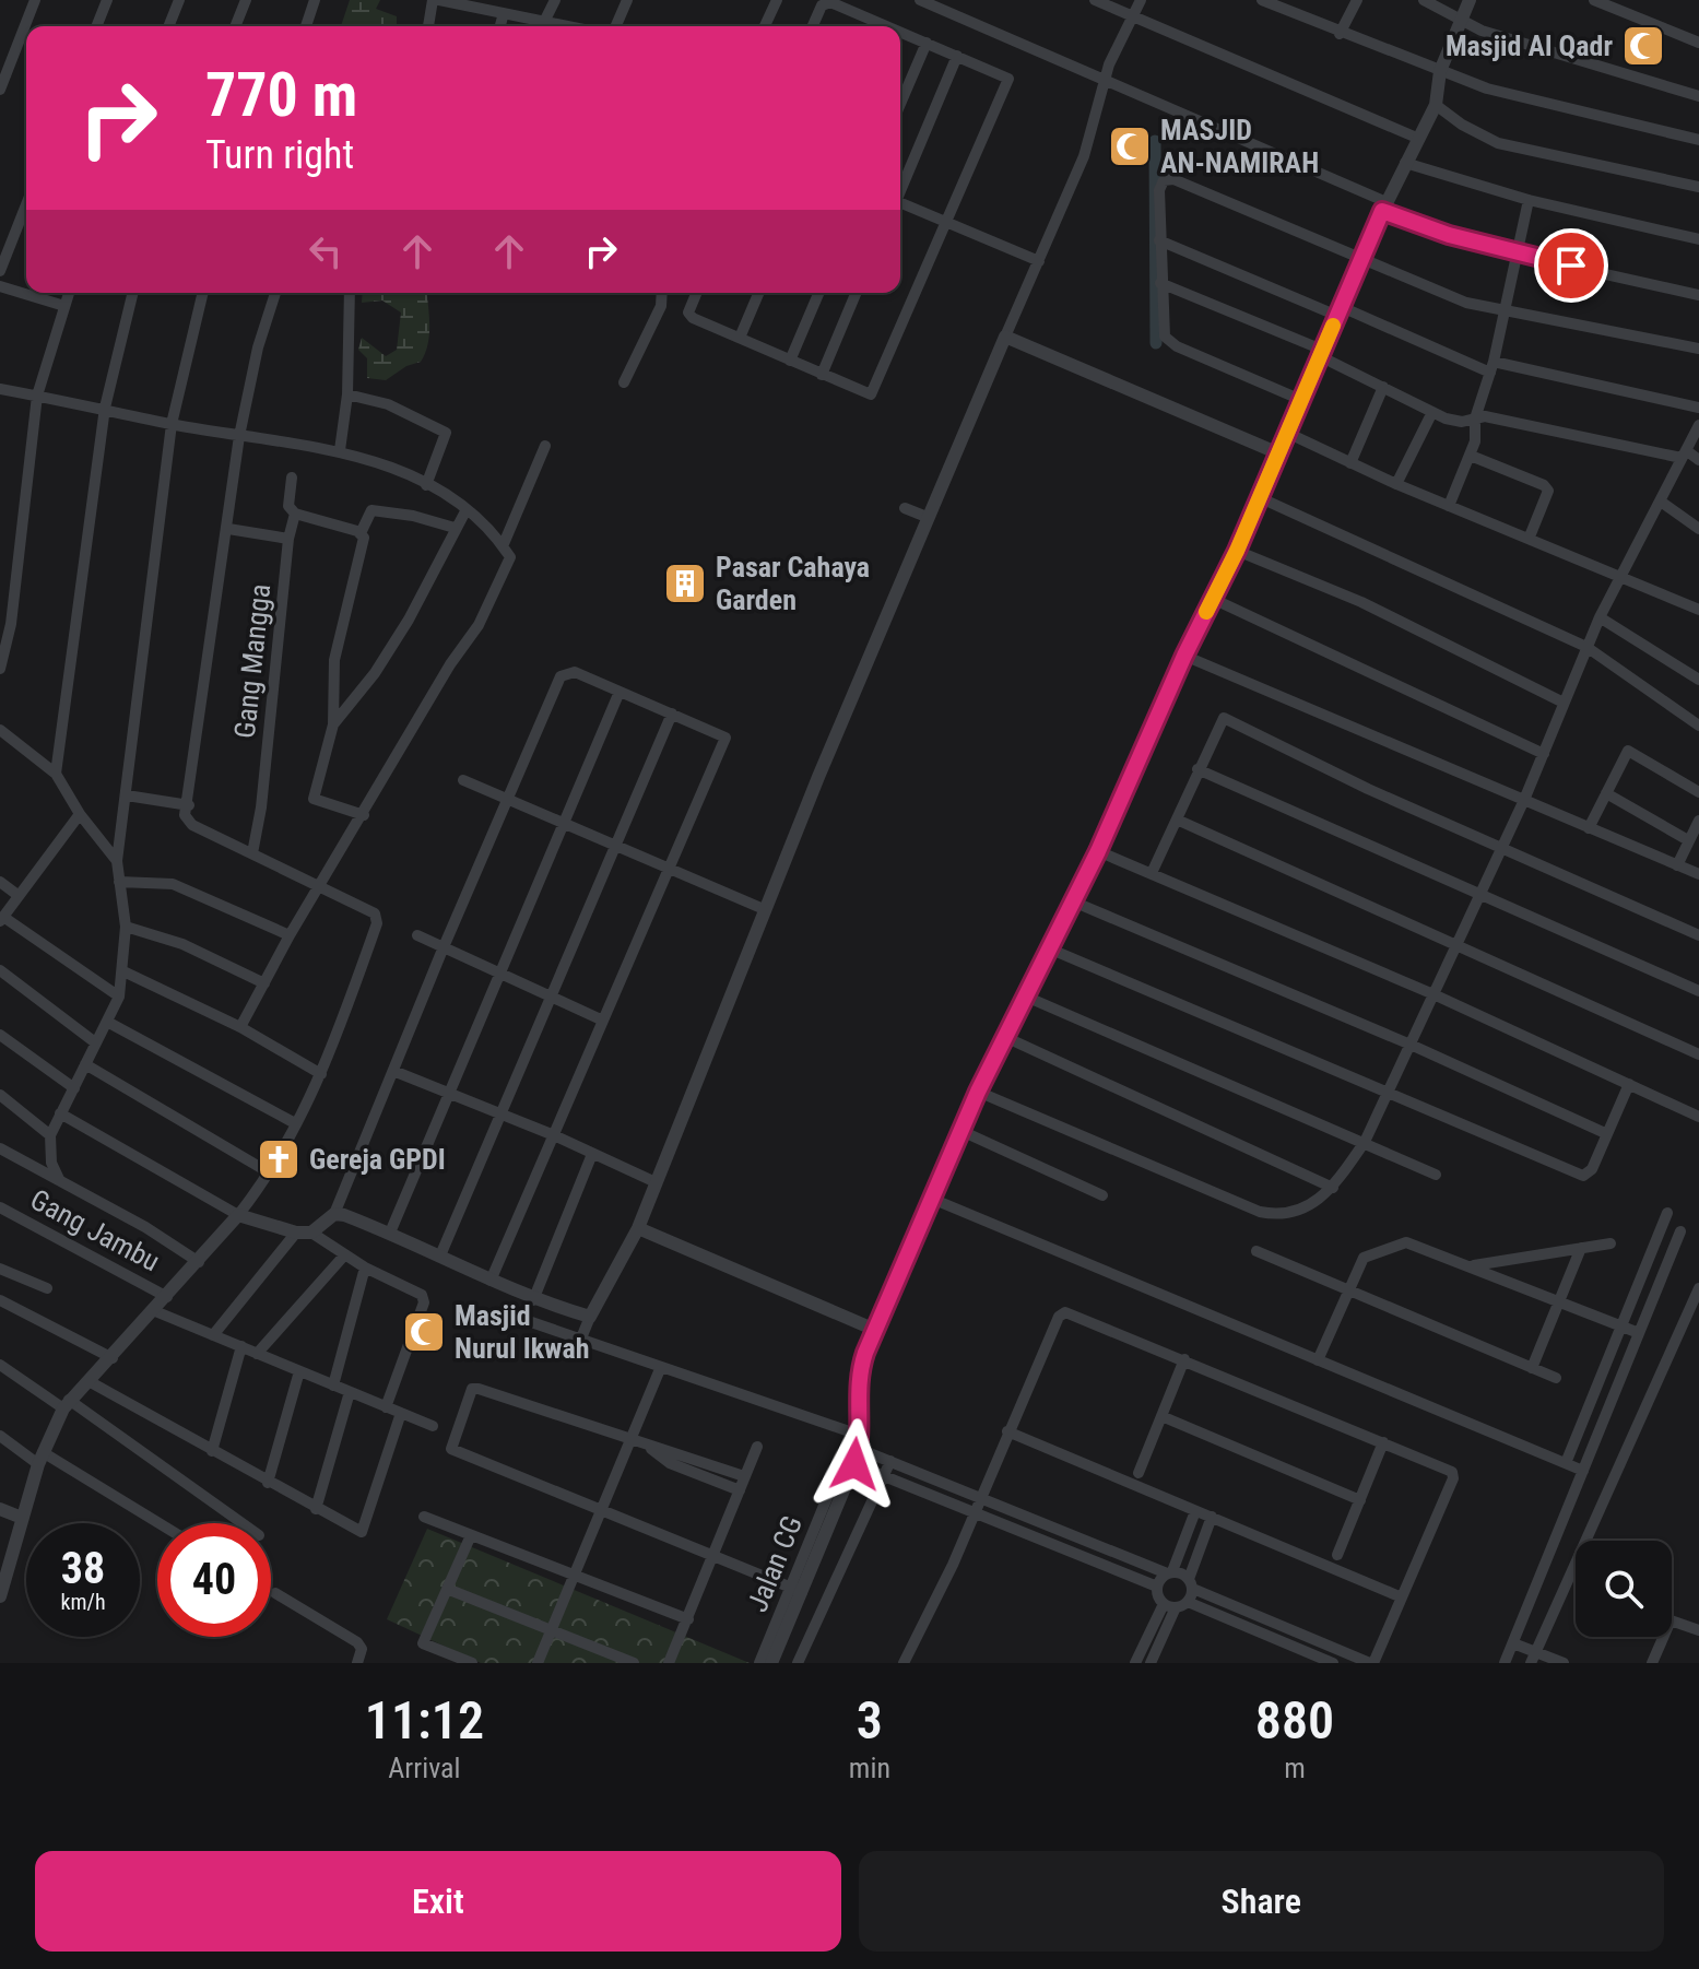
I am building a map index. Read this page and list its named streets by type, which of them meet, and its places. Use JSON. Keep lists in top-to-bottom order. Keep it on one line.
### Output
{"streets":{"street":["Gang Mangga","Gang Jambu","Jalan CG"]},"places":{"mosque":["Masjid Al Qadr","MASJID AN-NAMIRAH","Masjid Nurul Ikwah"],"building":["Pasar Cahaya Garden"],"church":["Gereja GPDI"]},"page":{"turn":["770 m","Turn right"],"speed":"38 km/h","limit":"40","eta":["11:12","Arrival","3","min","880","m"],"buttons":["Exit","Share"]}}
